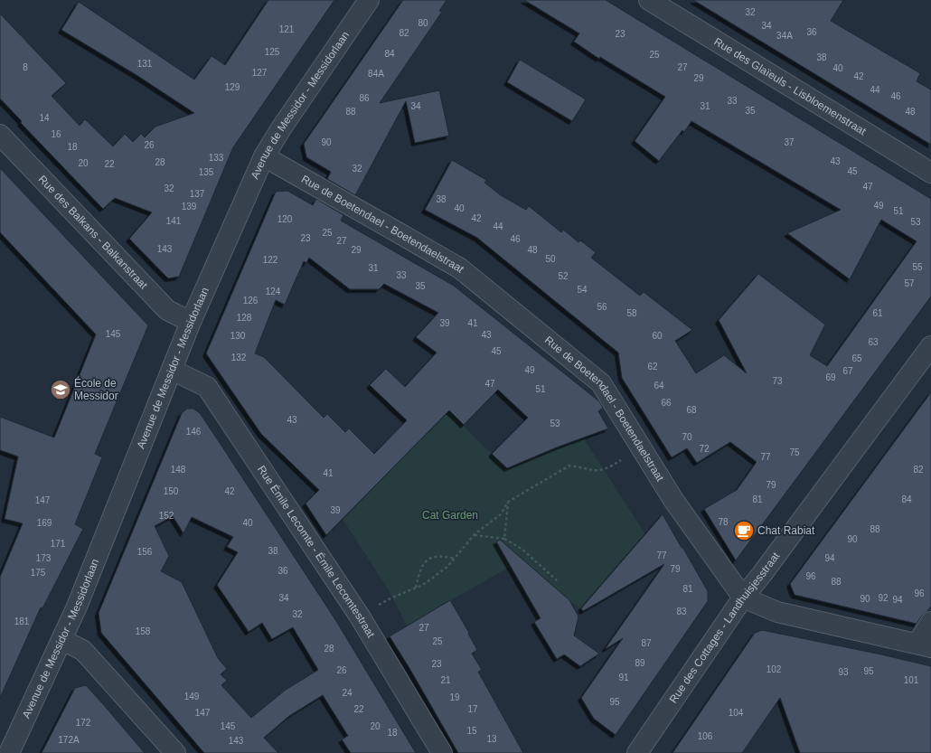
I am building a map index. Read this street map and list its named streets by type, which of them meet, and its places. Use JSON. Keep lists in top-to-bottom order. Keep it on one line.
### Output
{"streets":{"street":["Rue des Glaïeuls - Lisbloemenstraat","Avenue de Messidor - Messidorlaan","Rue de Boetendael - Boetendaelstraat","Rue des Balkans - Balkanstraat","Rue Émile Lecomte - Émile Lecomtestraat","Rue des Cottages - Landhuisjesstraat"]},"crossings":[["Avenue de Messidor - Messidorlaan","Rue de Boetendael - Boetendaelstraat"],["Avenue de Messidor - Messidorlaan","Rue des Balkans - Balkanstraat"],["Avenue de Messidor - Messidorlaan","Rue Émile Lecomte - Émile Lecomtestraat"],["Rue de Boetendael - Boetendaelstraat","Rue des Cottages - Landhuisjesstraat"]],"parks":["Cat Garden"],"places":{"school or university":["École de Messidor"],"cafe":["Chat Rabiat"]},"house_numbers":["32","80","34","121","36","82","23","34A","125","84","25","38","131","8","27","40","127","84A","42","29","129","44","46","86","33","34","31","35","88","48","14","16","90","37","26","18","133","43","28","20","22","32","45","135","47","32","137","38","49","139","40","51","42","120","141","53","44","25","23","46","27","143","29","48","50","122","55","31","33","52","57","35","54","124","126","56","58","61","128","39","41","145","43","130","60","63","45","132","65","62","49","67","69","73","47","64","51","66","68","43","53","146","70","72","75","77","148","82","41","79","150","42","81","84","147","39","152","78","169","40","88","90","171","38","156","77","173","94","79","36","175","96","88","81","96","34","92","90","94","83","32","181","27","158","25","87","28","89","23","102","26","95","93","91","21","101","24","149","19","95","22","17","147","104","172","145","20","15","18","106","13","172A","143"]}
